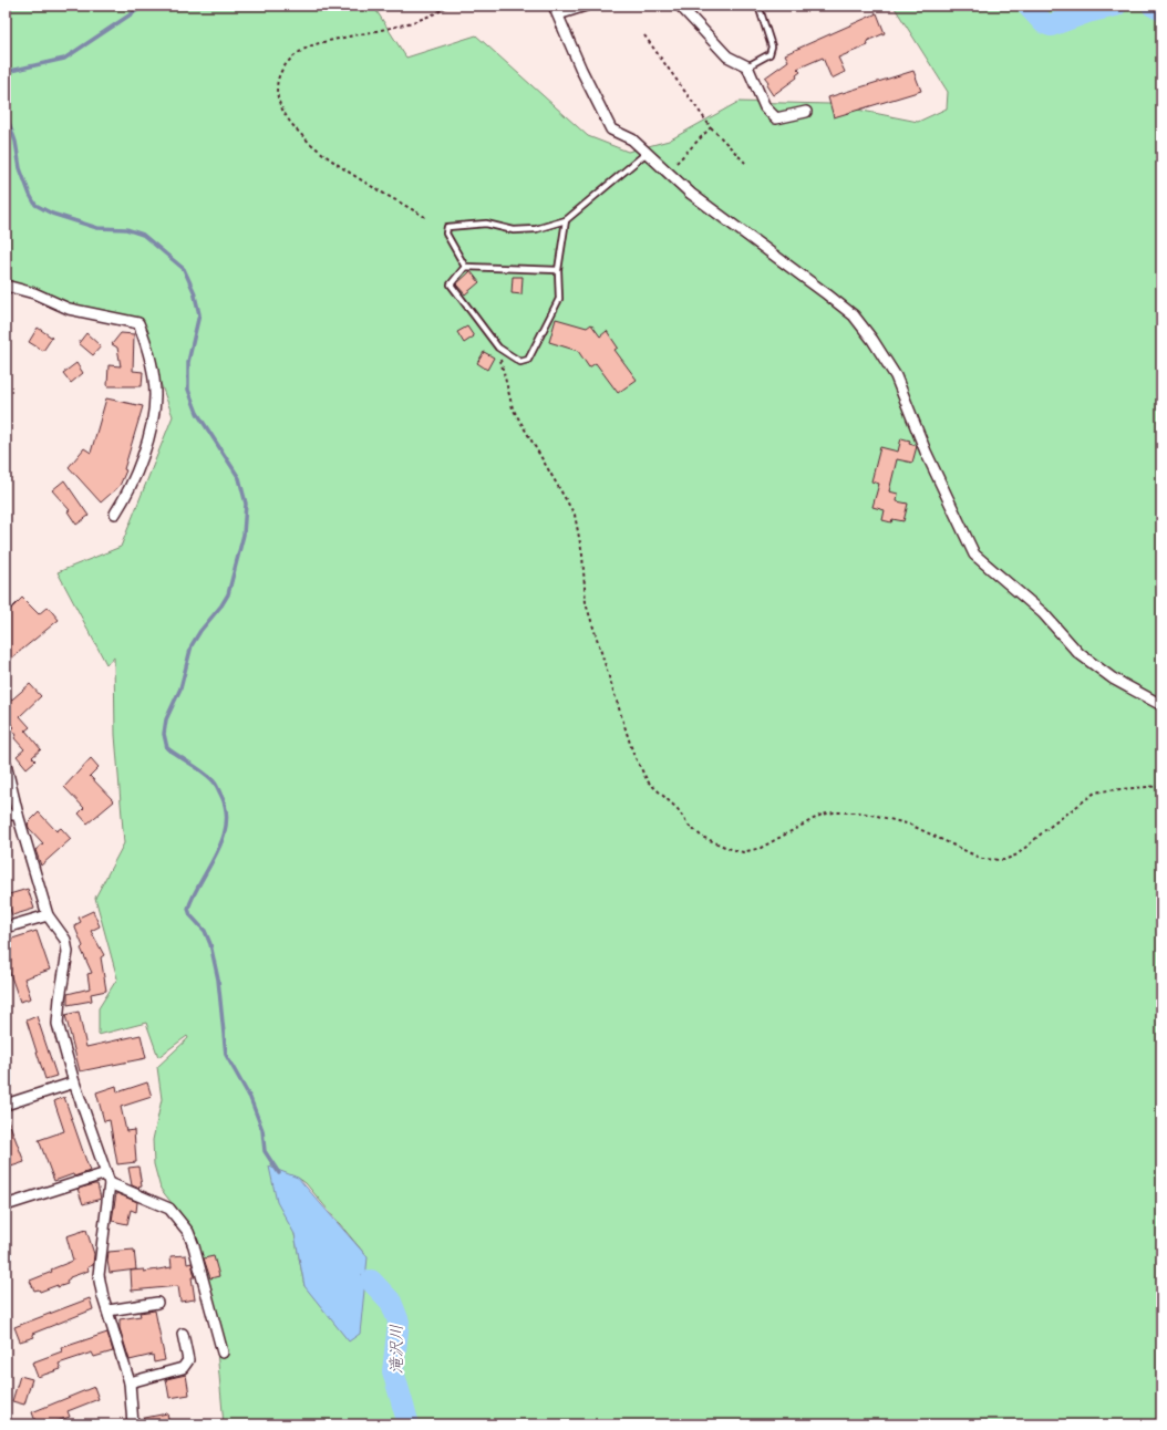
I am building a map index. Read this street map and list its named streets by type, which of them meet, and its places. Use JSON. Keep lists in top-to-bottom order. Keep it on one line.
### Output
{"water":["滝沢川"]}
